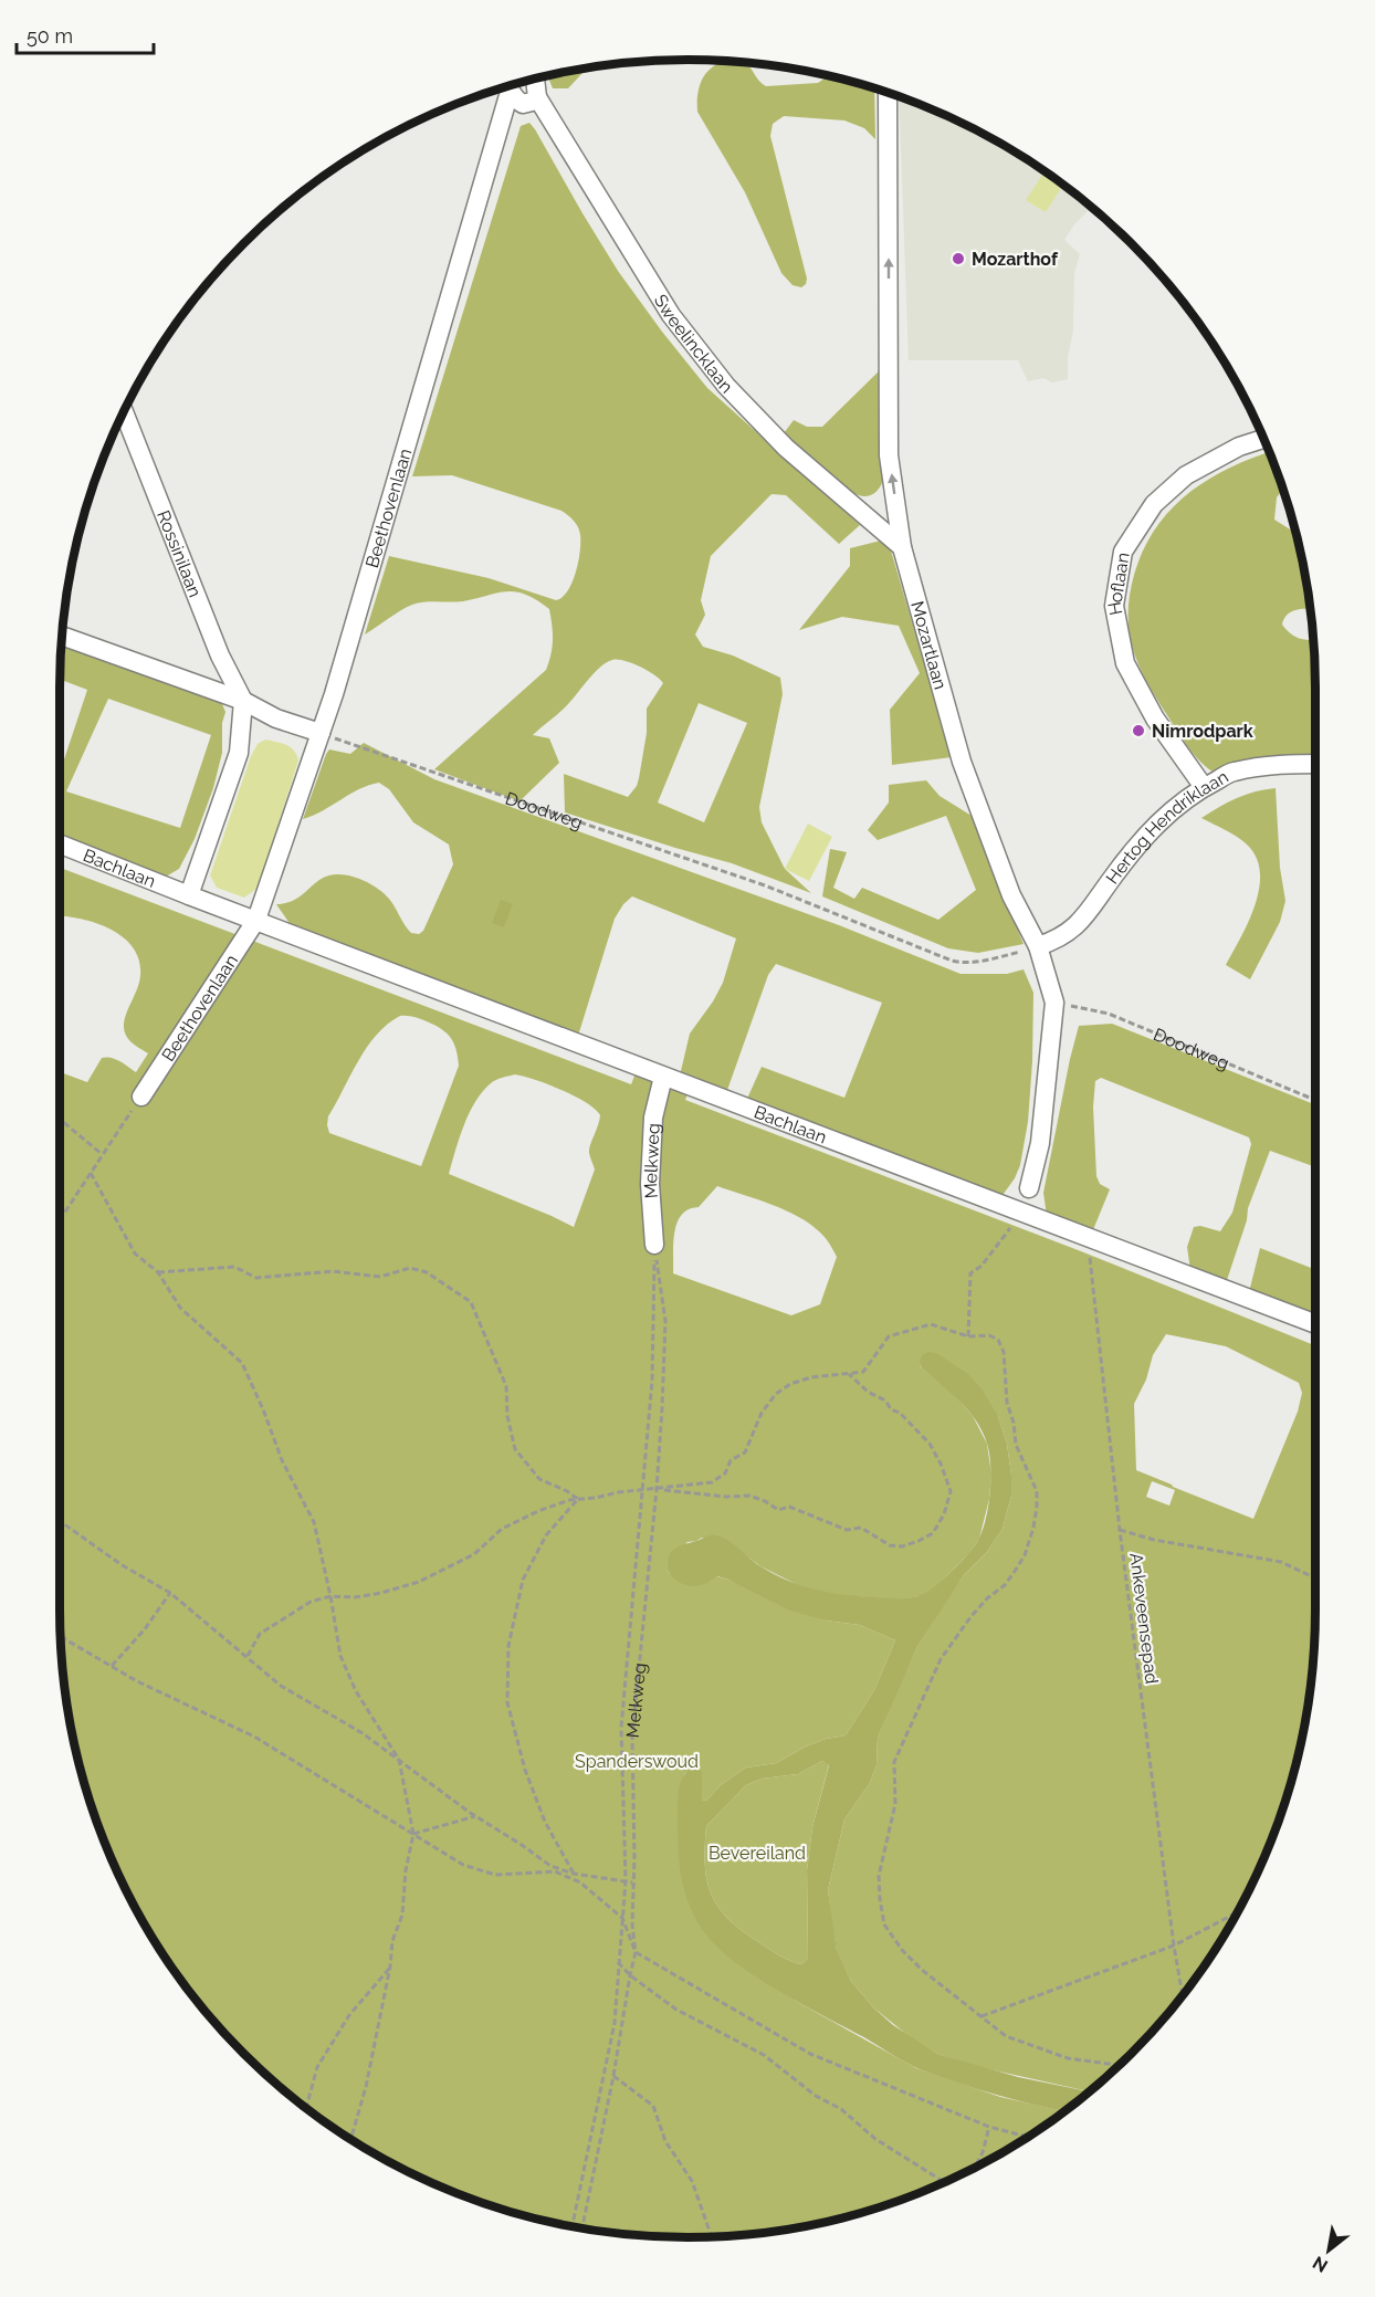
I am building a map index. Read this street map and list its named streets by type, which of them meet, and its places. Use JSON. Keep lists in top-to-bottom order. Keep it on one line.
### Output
{"streets":{"street":["Sweelincklaan","Beethovenlaan","Rossinilaan","Hoflaan","Mozartlaan","Hertog Hendriklaan","Bachlaan","Melkweg"],"path":["Doodweg","Ankeveensepad"]},"crossings":[["Sweelincklaan","Mozartlaan"],["Beethovenlaan","Doodweg"],["Beethovenlaan","Bachlaan"],["Hoflaan","Hertog Hendriklaan"],["Mozartlaan","Doodweg"],["Mozartlaan","Hertog Hendriklaan"],["Doodweg","Hertog Hendriklaan"],["Bachlaan","Melkweg"],["Bachlaan","Ankeveensepad"]],"one_way":["Mozartlaan"],"parks":["Spanderswoud","Bevereiland"],"places":["Mozarthof","Nimrodpark"],"scale_bar":"50 m","north":"bottom left"}
